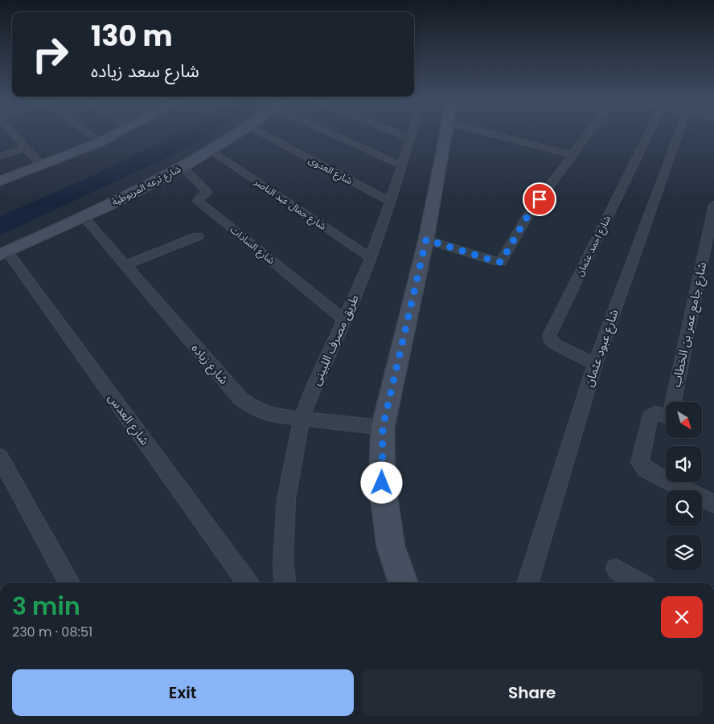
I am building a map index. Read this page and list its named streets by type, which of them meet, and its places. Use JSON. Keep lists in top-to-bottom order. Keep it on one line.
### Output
{"streets":{"street":["شارع العدوى","شارع ترعه المريوطية","شارع جمال عبد الناصر","شارع السادات","شارع احمد عثمان","شارع جامع عمر بن الخطاب","طريق مصرف اللبينى","شارع عبود عثمان","شارع زياده","شارع العدس"]},"crossings":[["شارع العدوى","طريق مصرف اللبينى"],["شارع ترعه المريوطية","شارع جمال عبد الناصر"],["شارع ترعه المريوطية","شارع السادات"],["شارع ترعه المريوطية","شارع زياده"],["شارع ترعه المريوطية","شارع العدس"],["شارع جمال عبد الناصر","طريق مصرف اللبينى"],["شارع السادات","طريق مصرف اللبينى"],["شارع احمد عثمان","شارع عبود عثمان"],["طريق مصرف اللبينى","شارع زياده"]],"north":"bottom right","page":{"turn":["130 m","شارع سعد زياده"],"heading":["3 min","230 m · 08:51"],"buttons":["Exit","Share"]}}
